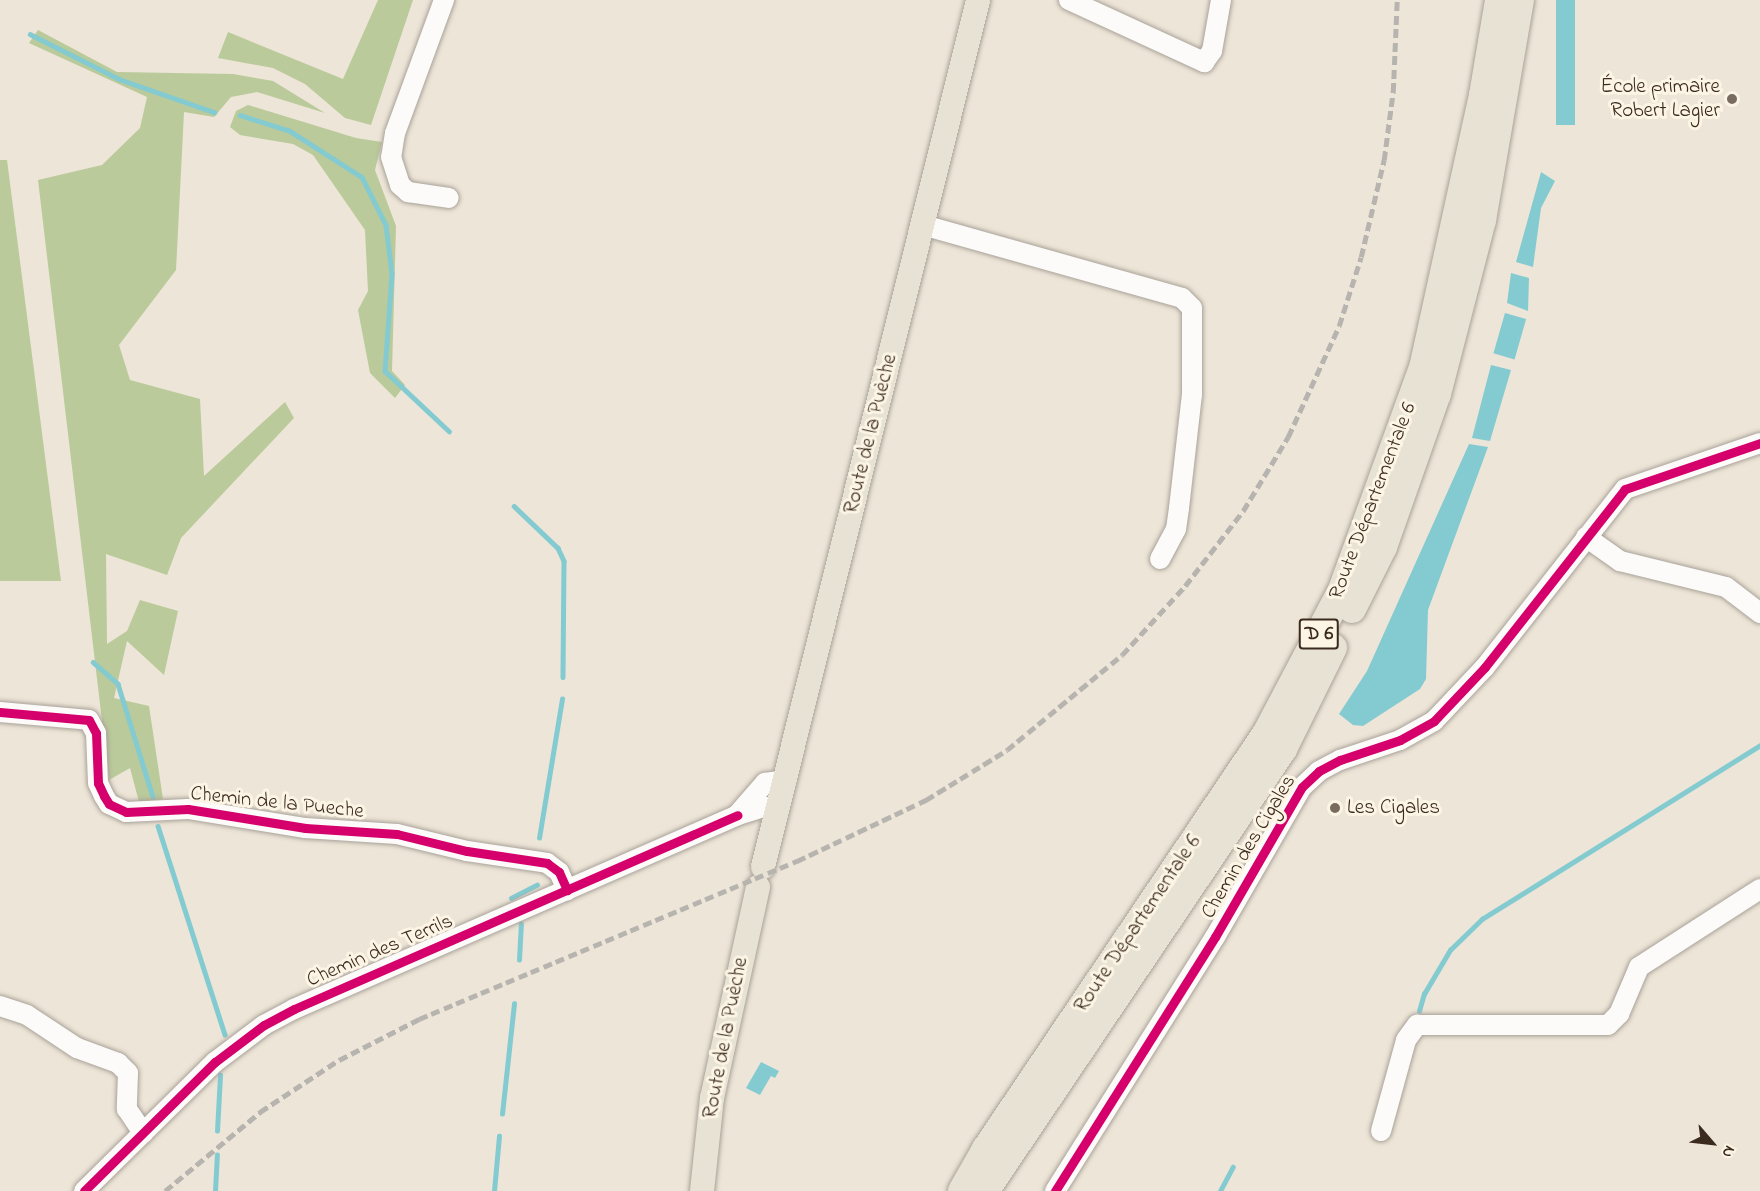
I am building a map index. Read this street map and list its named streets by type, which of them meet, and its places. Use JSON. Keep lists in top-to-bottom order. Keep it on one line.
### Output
{"streets":{"highway":["Route Départementale 6","D 6"],"main road":["Route de la Puèche"],"street":["Chemin de la Pueche","Chemin des Cigales","Chemin des Terrils"]},"crossings":[["Route de la Puèche","Chemin des Terrils"],["Chemin de la Pueche","Chemin des Terrils"]],"places":["École primaire Robert Lagier","Les Cigales"],"north":"bottom right"}
